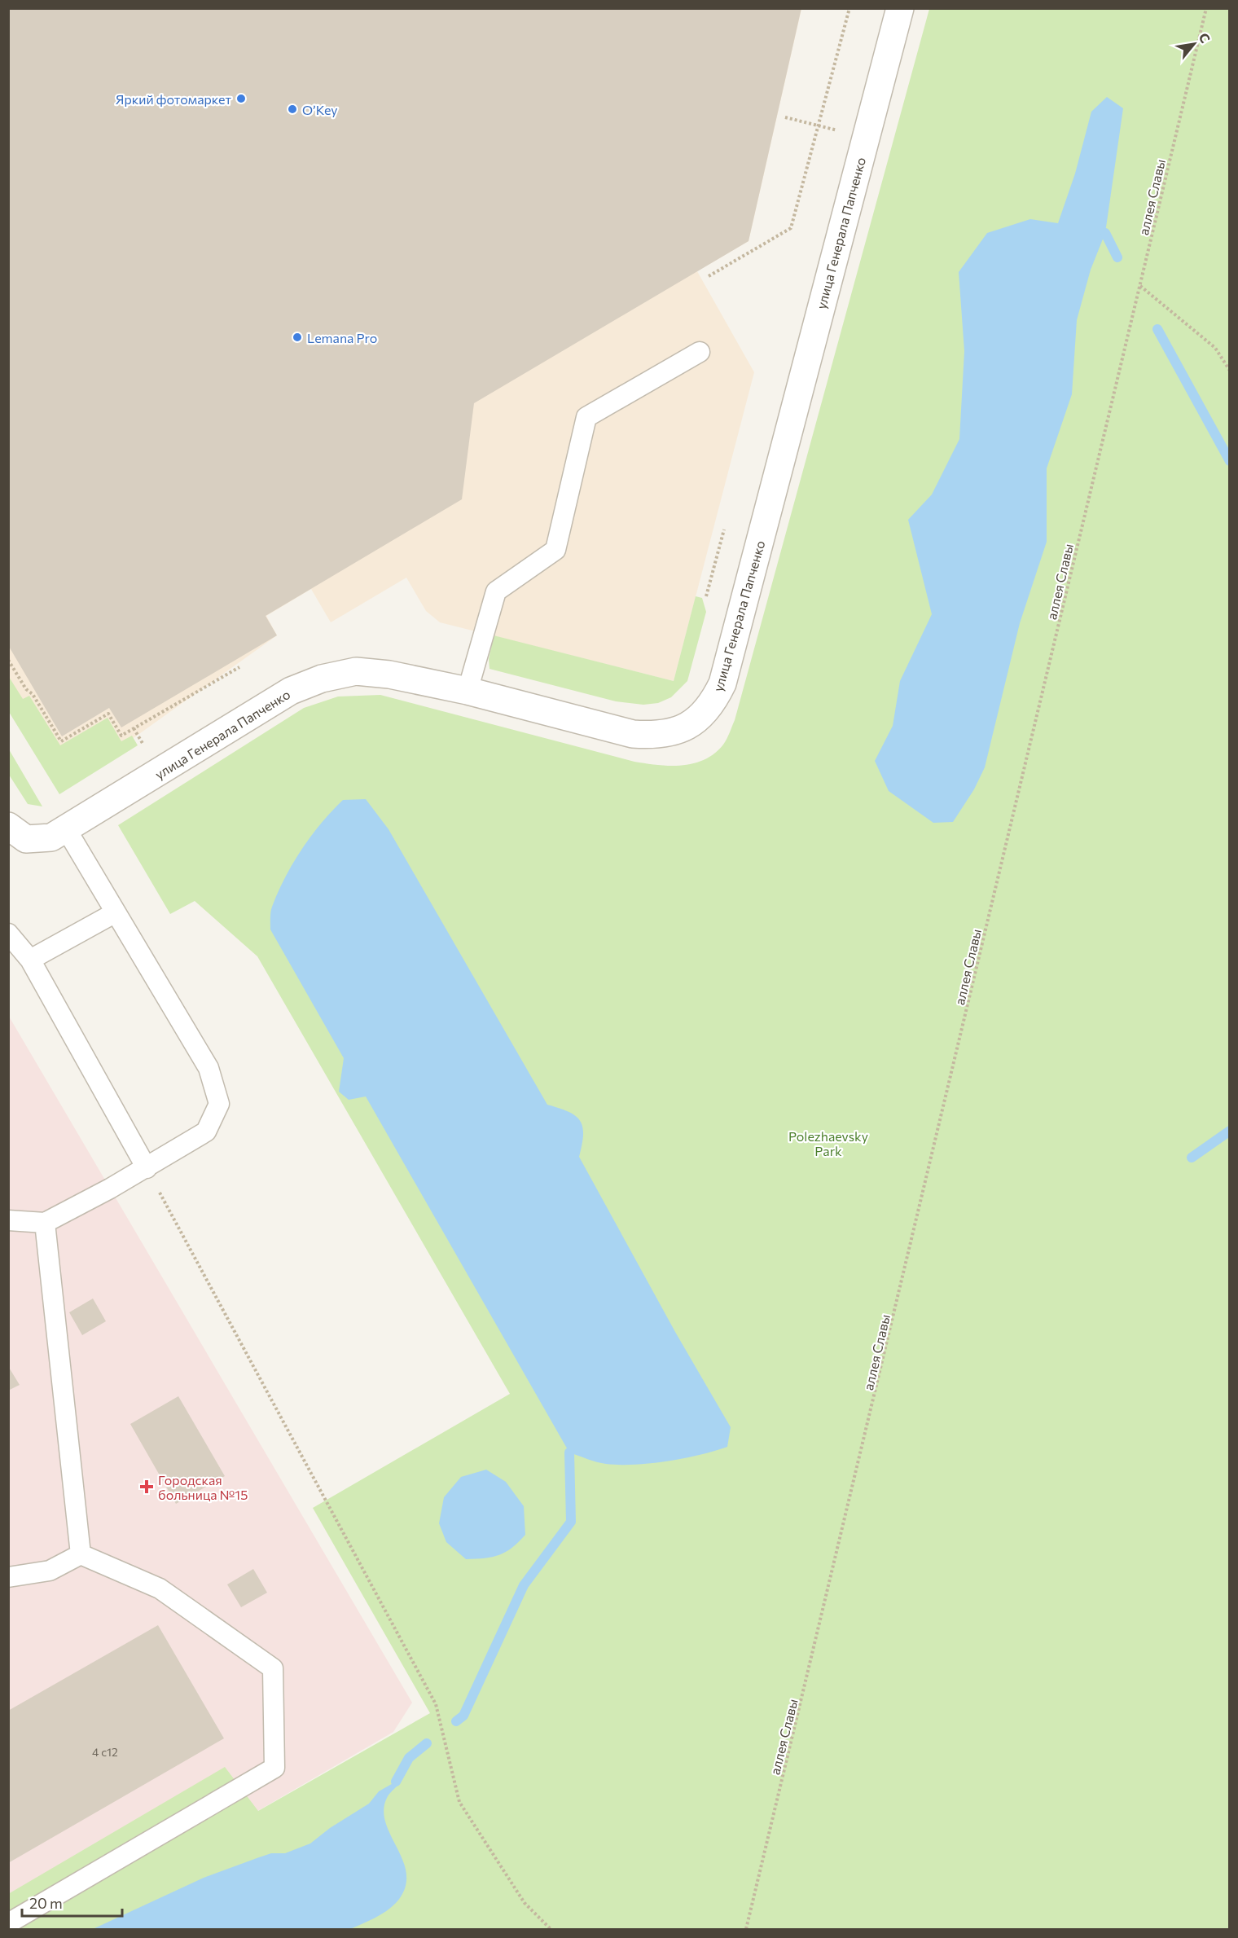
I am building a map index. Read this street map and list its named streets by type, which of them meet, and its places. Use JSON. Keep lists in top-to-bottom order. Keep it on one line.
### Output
{"streets":{"street":["улица Генерала Папченко"],"path":["аллея Славы"]},"parks":["Polezhaevsky Park"],"places":{"other":["Яркий фотомаркет","O’Key","Lemana Pro"],"health":["Городская больница №15"]},"house_numbers":["4 с12"],"scale_bar":"20 m","north":"top right"}
